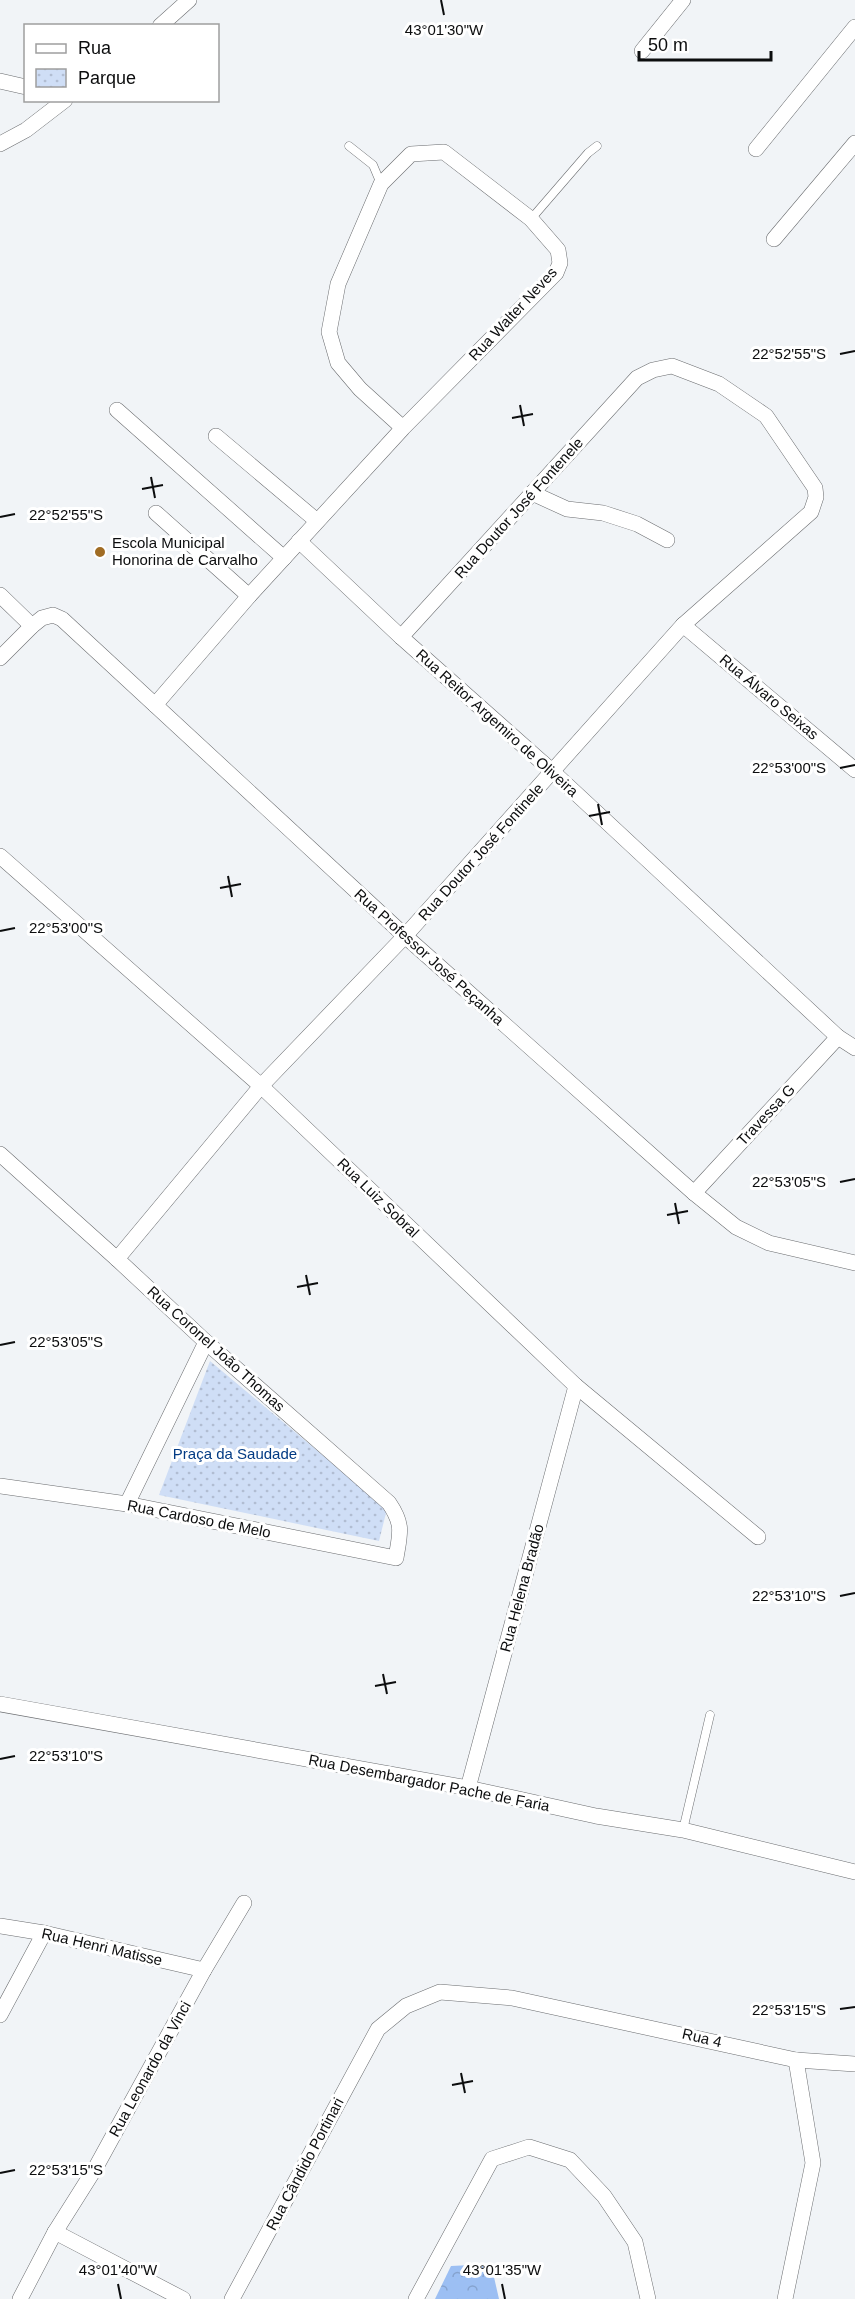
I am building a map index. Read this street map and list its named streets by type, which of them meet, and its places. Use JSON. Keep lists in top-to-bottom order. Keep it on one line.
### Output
{"streets":{"street":["Rua Walter Neves","Rua Doutor José Fontenele","Rua Álvaro Seixas","Rua Reitor Argemiro de Oliveira","Rua Doutor José Fontinele","Rua Professor José Peçanha","Travessa G","Rua Luiz Sobral","Rua Coronel João Thomas","Rua Cardoso de Melo","Rua Helena Bradão","Rua Desembargador Pache de Faria","Rua Henri Matisse","Rua 4","Rua Leonardo da Vinci","Rua Cândido Portinari"]},"crossings":[["Rua Walter Neves","Rua Reitor Argemiro de Oliveira"],["Rua Walter Neves","Rua Professor José Peçanha"],["Rua Doutor José Fontenele","Rua Reitor Argemiro de Oliveira"],["Rua Doutor José Fontenele","Rua Doutor José Fontinele"],["Rua Álvaro Seixas","Rua Doutor José Fontinele"],["Rua Reitor Argemiro de Oliveira","Rua Doutor José Fontinele"],["Rua Reitor Argemiro de Oliveira","Travessa G"],["Rua Doutor José Fontinele","Rua Professor José Peçanha"],["Rua Doutor José Fontinele","Rua Luiz Sobral"],["Rua Doutor José Fontinele","Rua Coronel João Thomas"],["Rua Professor José Peçanha","Travessa G"],["Rua Luiz Sobral","Rua Helena Bradão"],["Rua Coronel João Thomas","Rua Cardoso de Melo"],["Rua Helena Bradão","Rua Desembargador Pache de Faria"],["Rua Henri Matisse","Rua Leonardo da Vinci"],["Rua 4","Rua Cândido Portinari"]],"parks":["Praça da Saudade"],"places":["Escola Municipal Honorina de Carvalho"],"legend":["Rua","Parque"],"scale_bar":"50 m","coordinates":["43°01'30\"W","22°52'55\"S","22°53'00\"S","22°53'05\"S","22°53'10\"S","22°53'15\"S","43°01'40\"W","43°01'35\"W"]}
